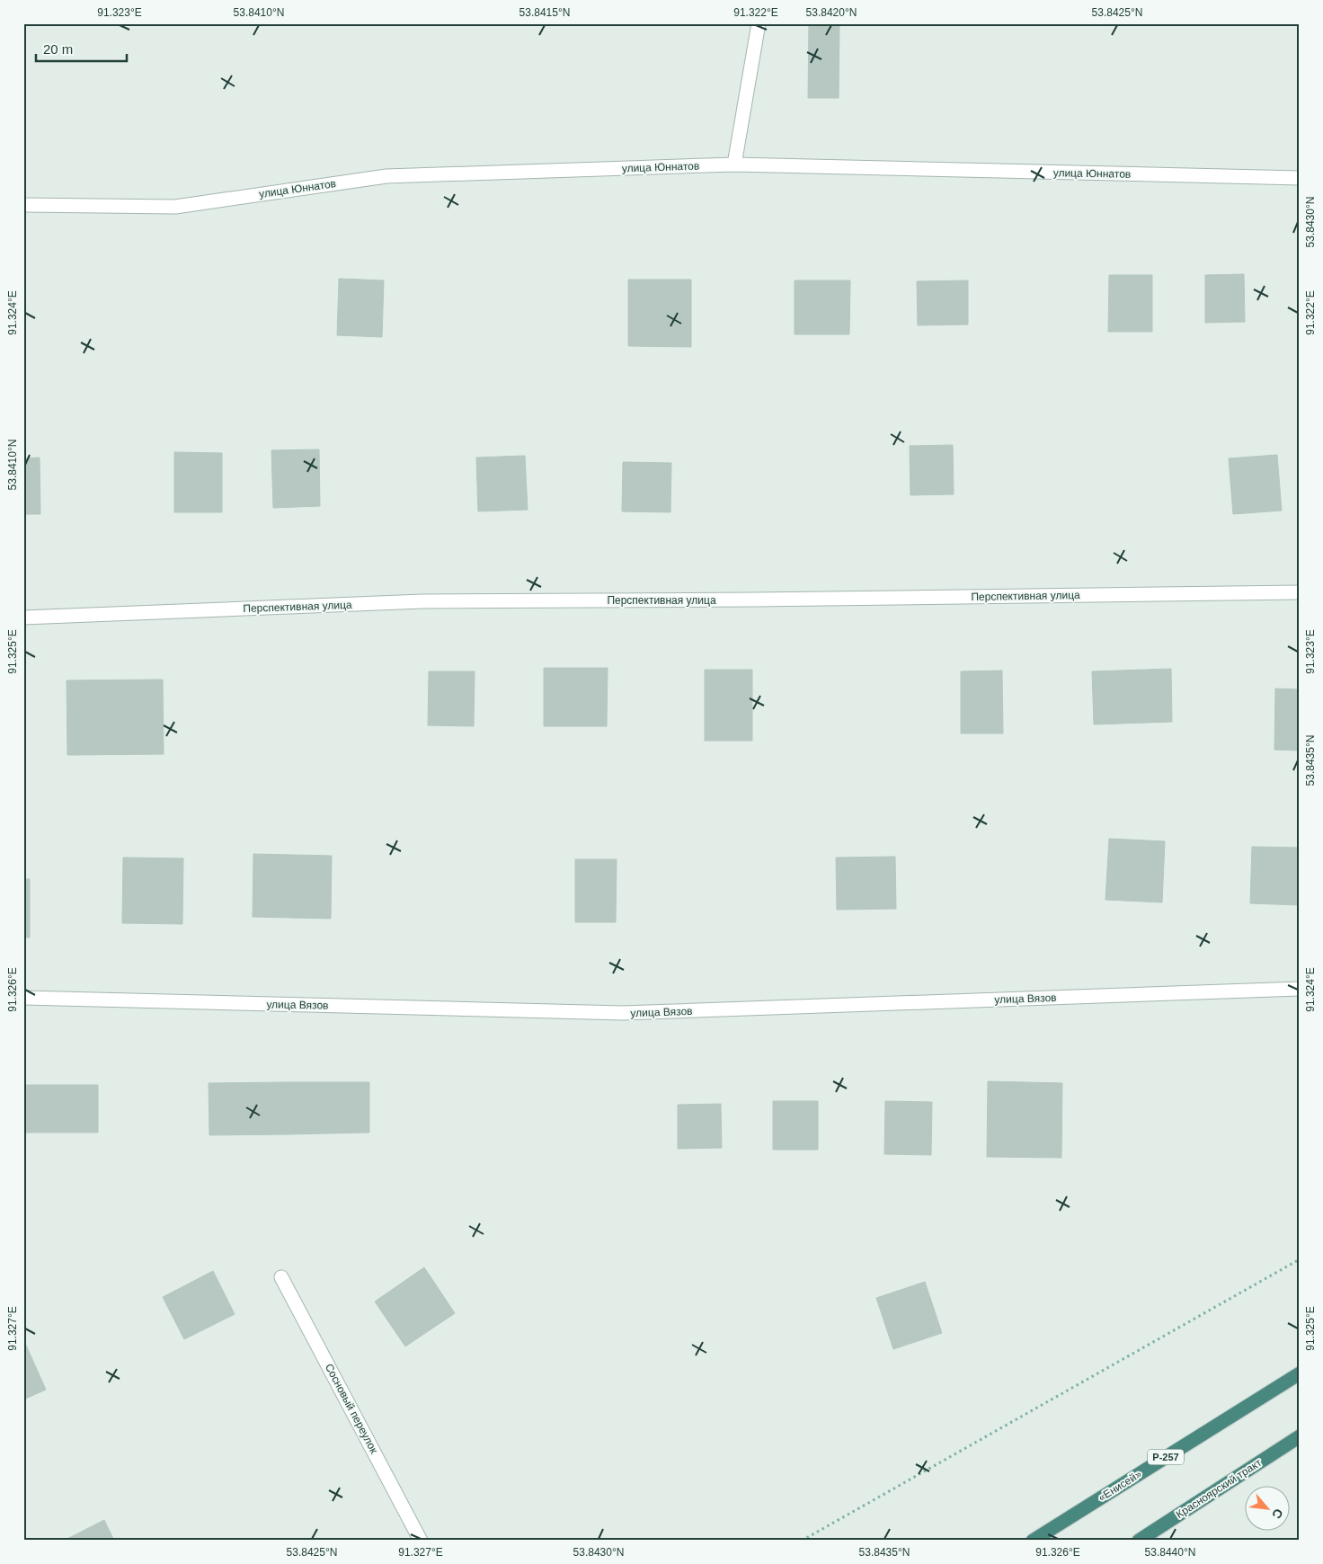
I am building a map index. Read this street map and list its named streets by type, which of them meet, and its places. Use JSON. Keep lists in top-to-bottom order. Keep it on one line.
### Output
{"streets":{"highway":["Р-257","«Енисей»","Красноярский тракт"],"street":["улица Юннатов","Перспективная улица","улица Вязов","Сосновый переулок"]},"scale_bar":"20 m","north":"bottom right","coordinates":["91.323°E","53.8410°N","53.8415°N","91.322°E","53.8420°N","53.8425°N","53.8430°N","91.324°E","91.325°E","53.8435°N","91.326°E","91.327°E","53.8440°N"]}
